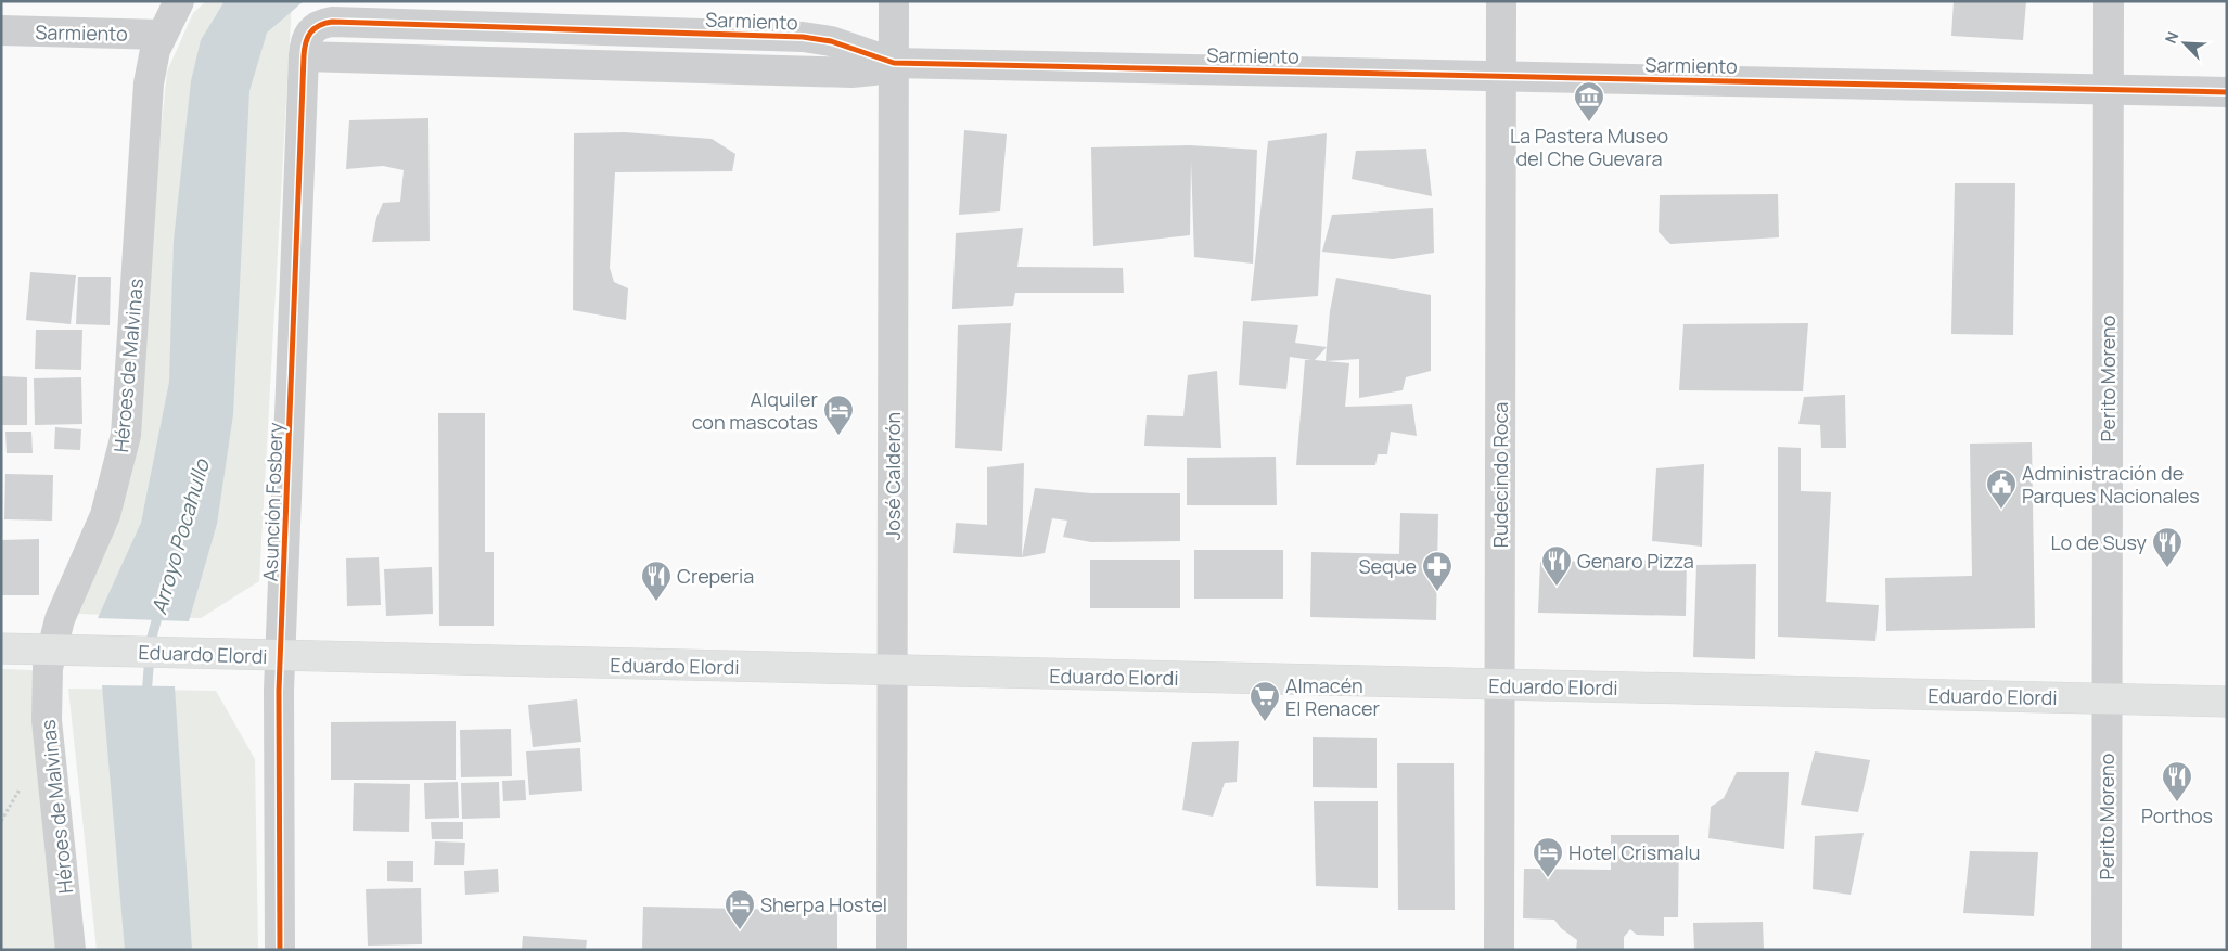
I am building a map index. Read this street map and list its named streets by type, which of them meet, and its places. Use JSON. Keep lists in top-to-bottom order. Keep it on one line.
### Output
{"streets":{"main road":["Eduardo Elordi"],"street":["Sarmiento","Héroes de Malvinas","Perito Moreno","Rudecindo Roca","José Calderón","Asunción Fosbery"]},"crossings":[["Sarmiento","Héroes de Malvinas"],["Sarmiento","Perito Moreno"],["Sarmiento","Rudecindo Roca"],["Sarmiento","José Calderón"],["Sarmiento","Asunción Fosbery"],["Héroes de Malvinas","Eduardo Elordi"],["Perito Moreno","Eduardo Elordi"],["Rudecindo Roca","Eduardo Elordi"],["José Calderón","Eduardo Elordi"],["Asunción Fosbery","Eduardo Elordi"]],"water":["Arroyo Pocahullo"],"places":{"museum":["La Pastera Museo del Che Guevara"],"hotel":["Alquiler con mascotas","Hotel Crismalu","Sherpa Hostel"],"public building":["Administración de Parques Nacionales"],"restaurant":["Lo de Susy","Genaro Pizza","Creperia","Porthos"],"pharmacy":["Seque"],"supermarket":["Almacén El Renacer"]},"north":"top left"}
